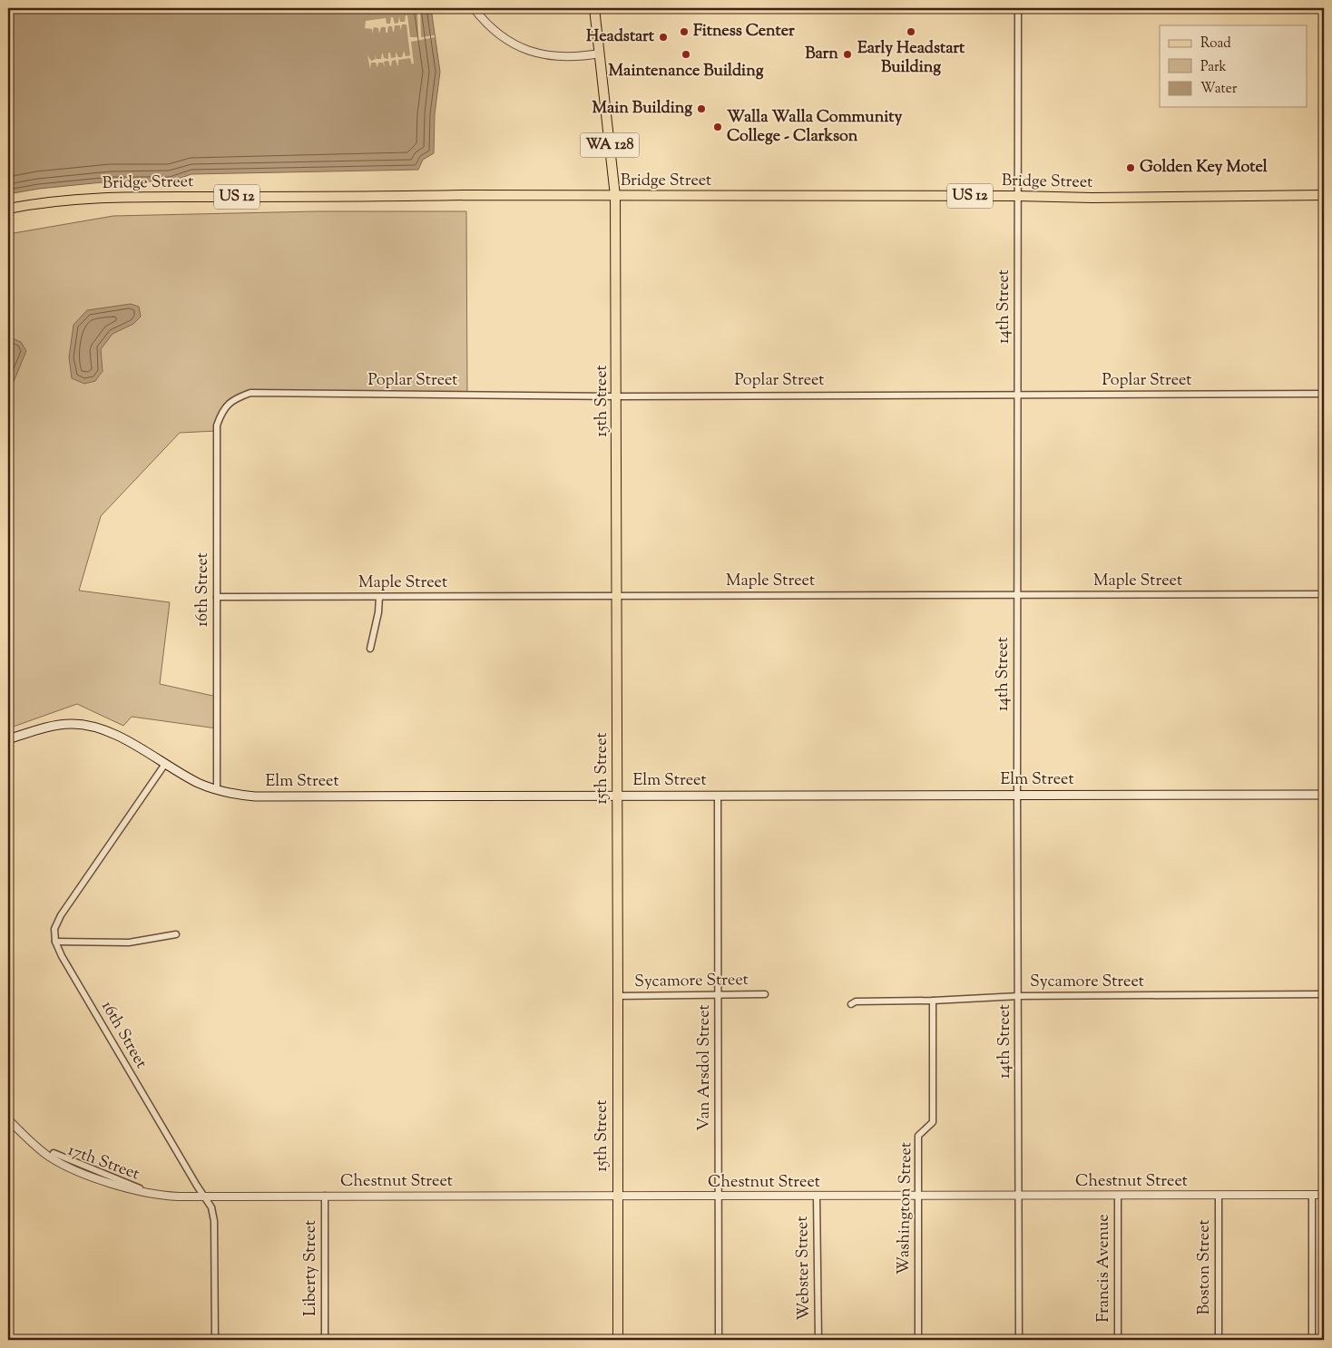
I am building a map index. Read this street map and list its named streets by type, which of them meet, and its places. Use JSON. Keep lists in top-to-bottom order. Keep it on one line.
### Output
{"streets":{"main road":["WA 128","Bridge Street","US 12","15th Street","Elm Street"],"street":["14th Street","Poplar Street","Maple Street","16th Street","Sycamore Street","Van Arsdol Street","17th Street","Chestnut Street","Washington Street","Boston Street","Liberty Street","Webster Street","Francis Avenue"]},"crossings":[["WA 128","Bridge Street"],["WA 128","15th Street"],["Bridge Street","14th Street"],["Bridge Street","15th Street"],["14th Street","Poplar Street"],["14th Street","Maple Street"],["14th Street","Elm Street"],["14th Street","Sycamore Street"],["14th Street","Chestnut Street"],["Poplar Street","15th Street"],["Poplar Street","16th Street"],["15th Street","Maple Street"],["15th Street","Elm Street"],["15th Street","Sycamore Street"],["15th Street","Chestnut Street"],["Maple Street","16th Street"],["16th Street","Elm Street"],["16th Street","17th Street"],["16th Street","Chestnut Street"],["Elm Street","Van Arsdol Street"],["Sycamore Street","Van Arsdol Street"],["Sycamore Street","Washington Street"],["Van Arsdol Street","Chestnut Street"],["17th Street","Chestnut Street"],["Chestnut Street","Washington Street"],["Chestnut Street","Boston Street"],["Chestnut Street","Liberty Street"],["Chestnut Street","Webster Street"],["Chestnut Street","Francis Avenue"]],"places":["Fitness Center","Early Headstart Building","Headstart","Maintenance Building","Barn","Main Building","Walla Walla Community College - Clarkson","Golden Key Motel"],"legend":["Road","Park","Water"]}
